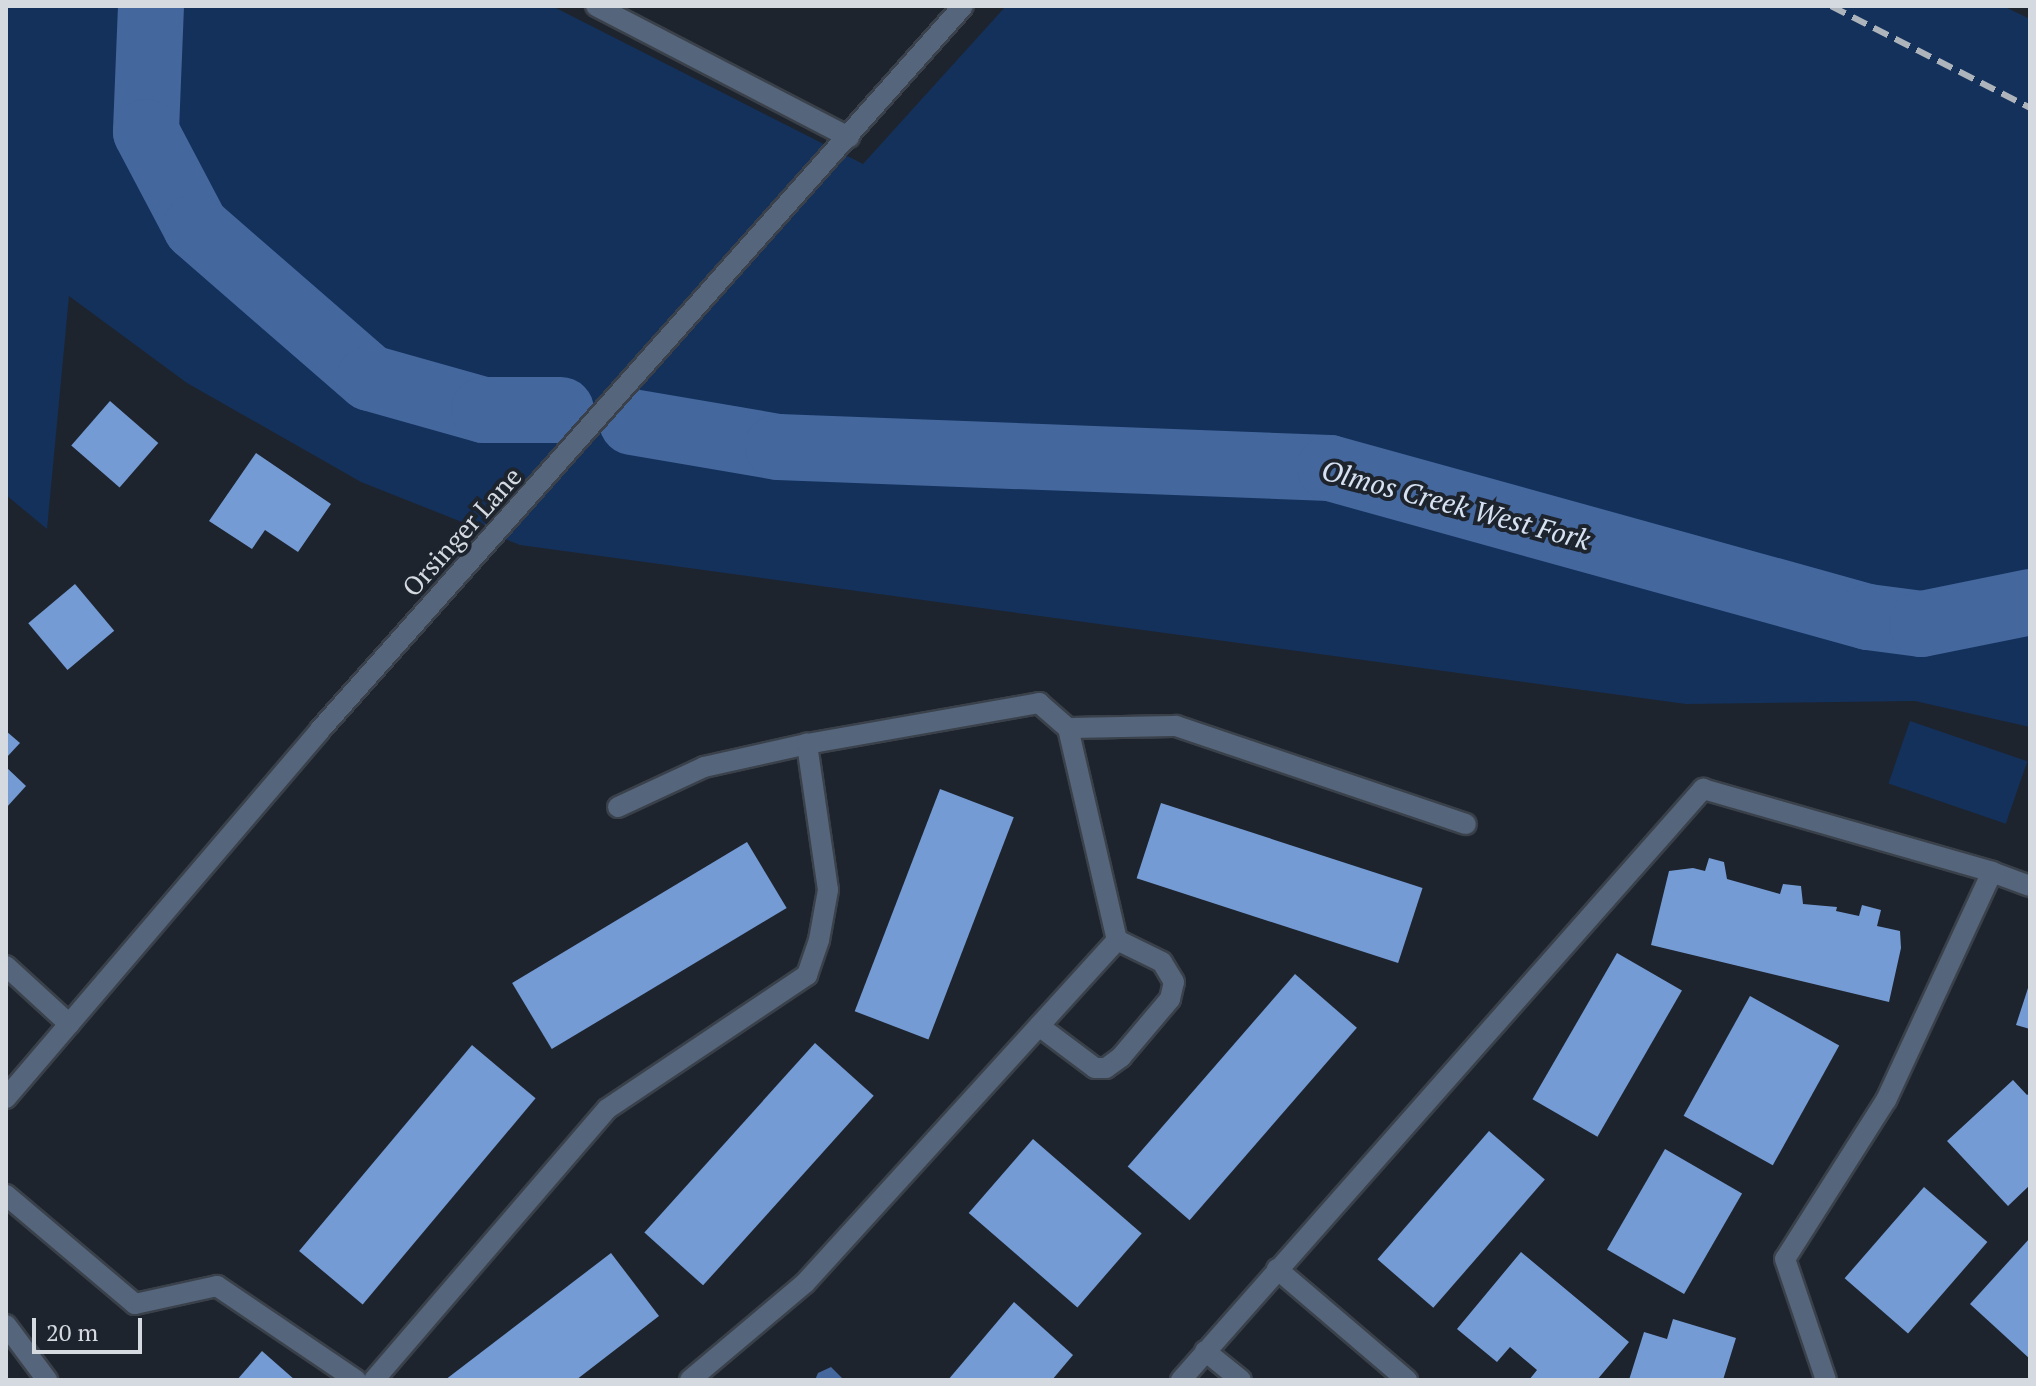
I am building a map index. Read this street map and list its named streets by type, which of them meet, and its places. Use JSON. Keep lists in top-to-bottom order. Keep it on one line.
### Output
{"streets":{"street":["Orsinger Lane"]},"water":["Olmos Creek West Fork"],"scale_bar":"20 m"}
